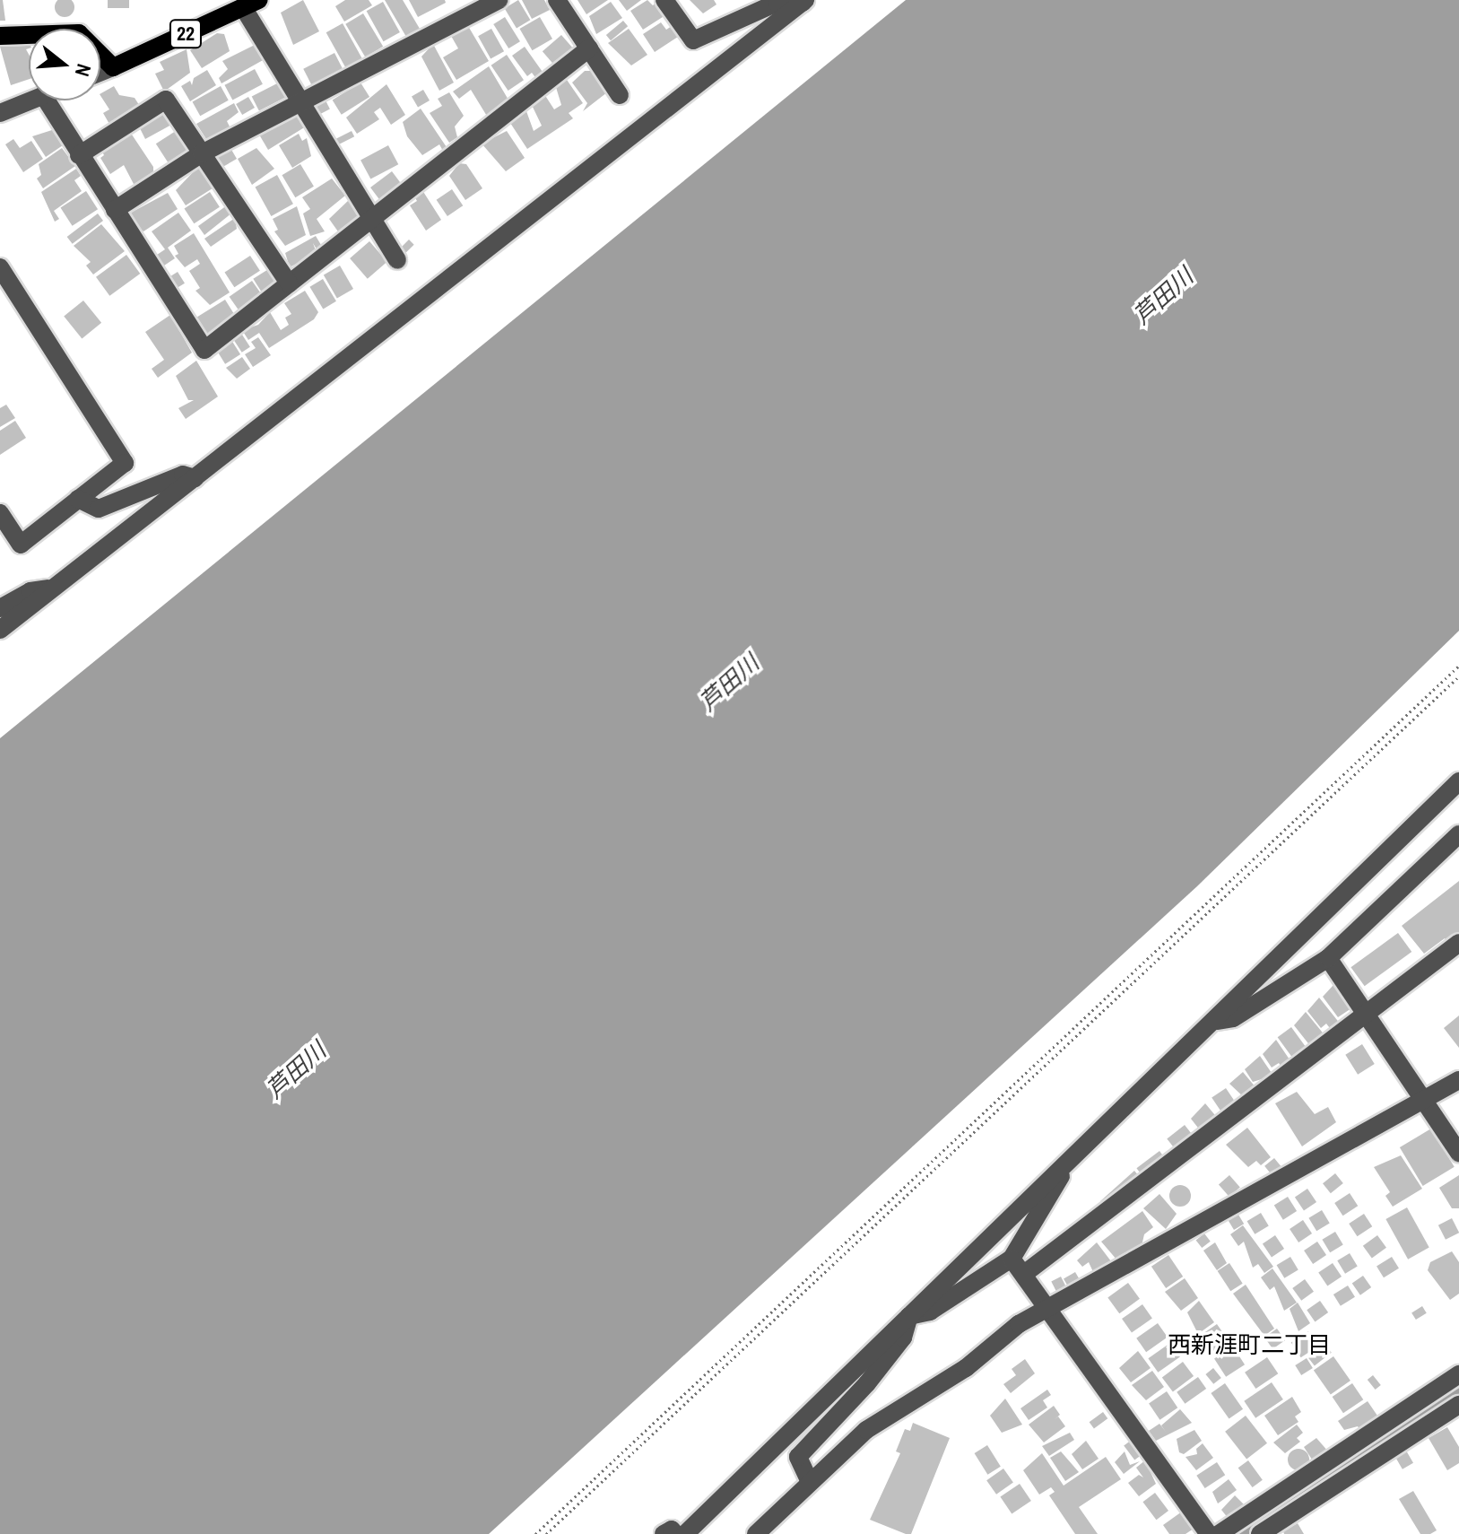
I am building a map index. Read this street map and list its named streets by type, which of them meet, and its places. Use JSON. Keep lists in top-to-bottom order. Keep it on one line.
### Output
{"streets":{"main road":["22"]},"districts":["西新涯町二丁目"],"water":["芦田川"],"north":"right"}
